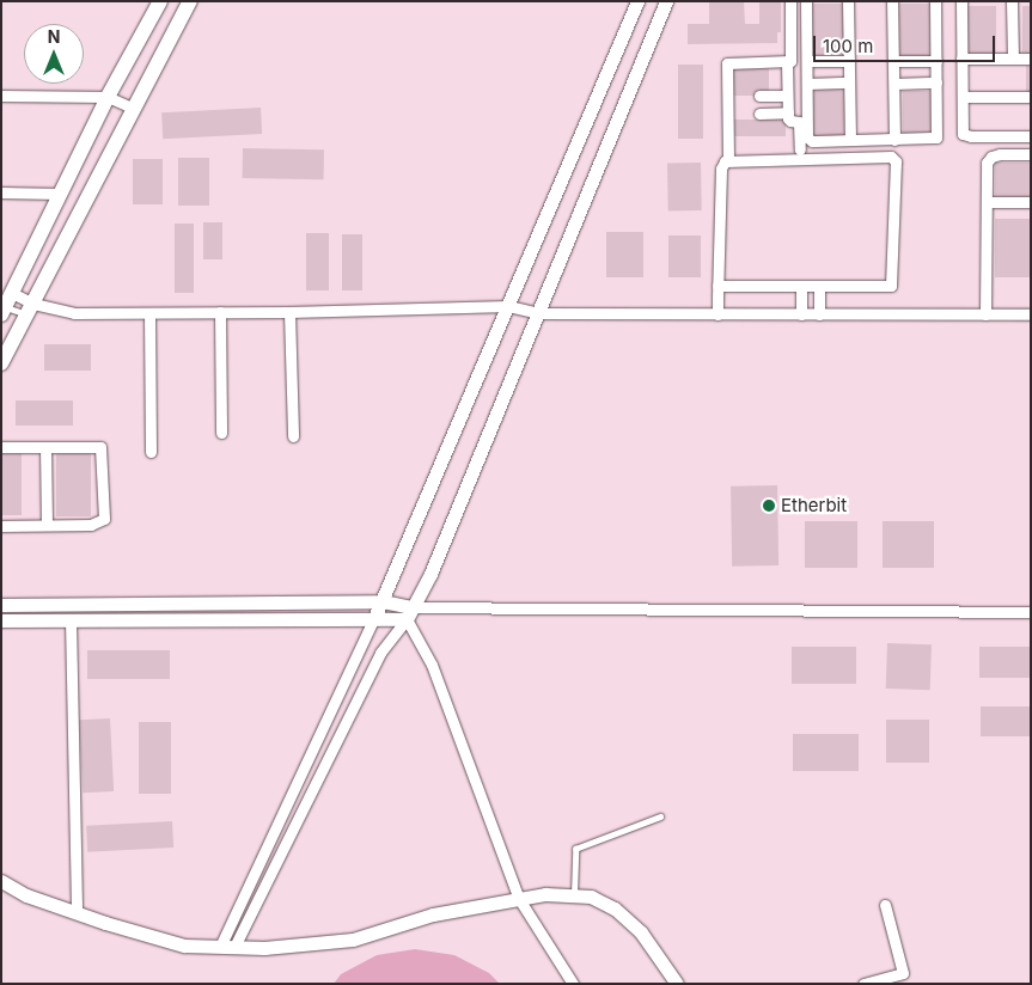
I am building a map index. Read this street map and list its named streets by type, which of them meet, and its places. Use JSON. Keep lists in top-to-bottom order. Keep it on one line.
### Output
{"places":["Etherbit"],"scale_bar":"100 m","north":"top"}
